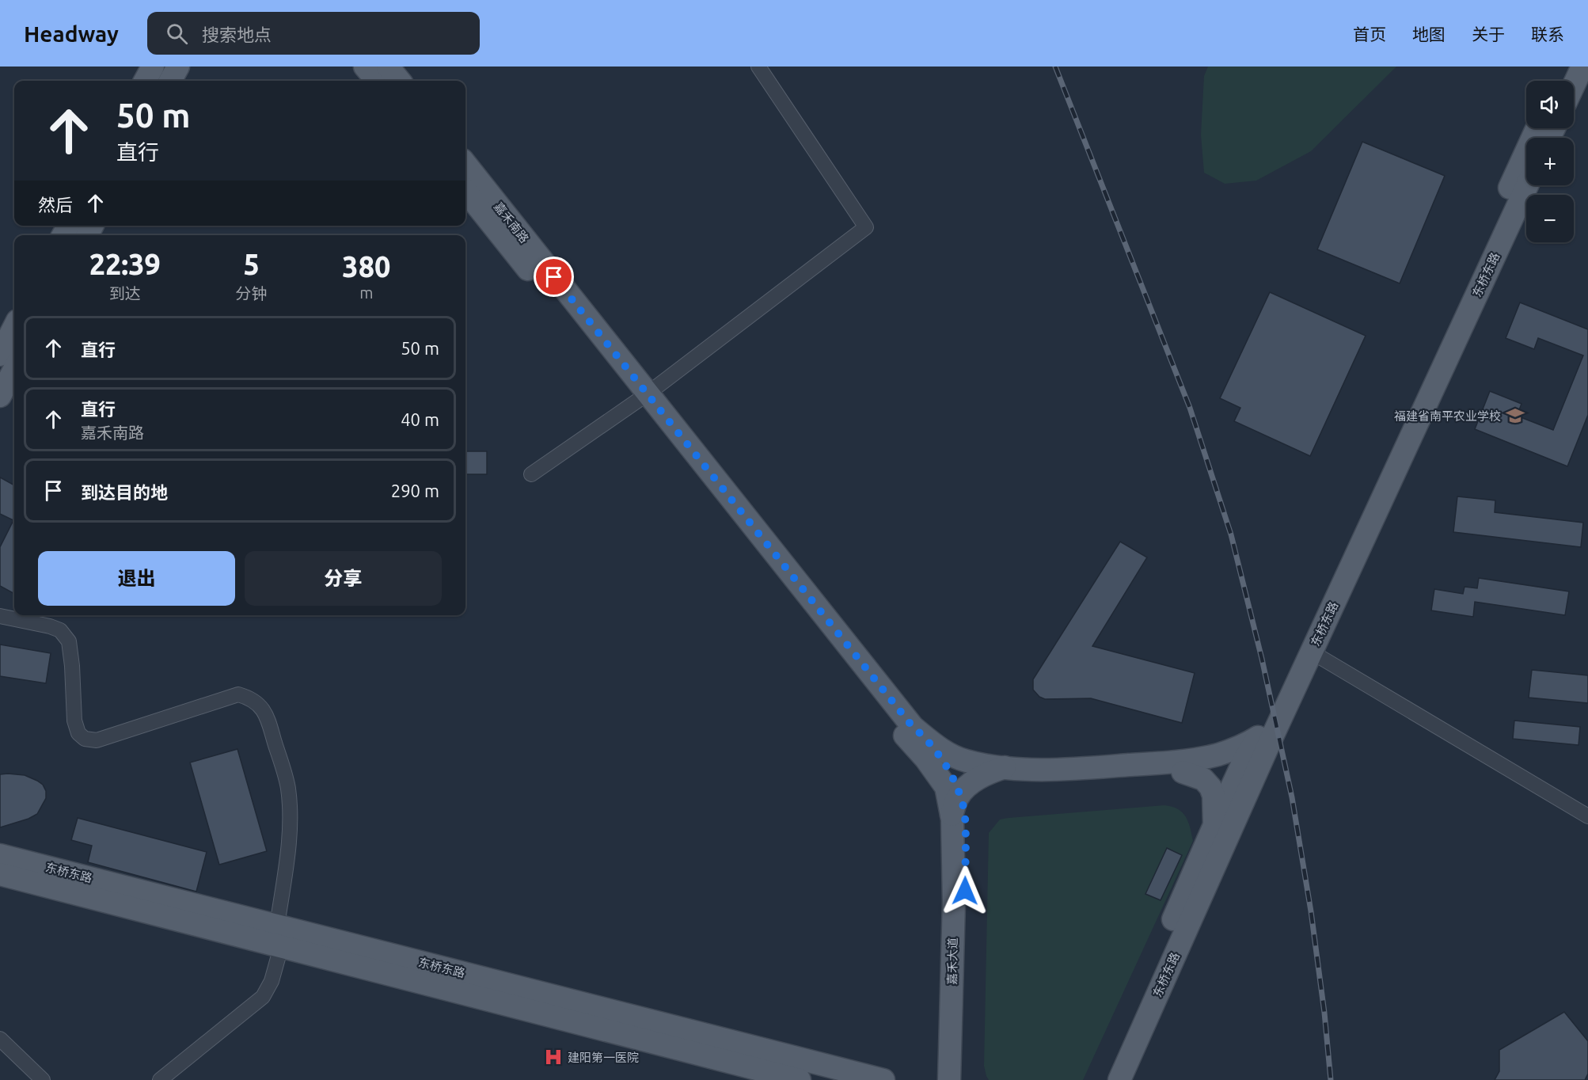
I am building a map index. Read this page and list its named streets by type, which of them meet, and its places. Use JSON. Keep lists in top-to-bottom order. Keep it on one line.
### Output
{"streets":{"main road":["嘉禾南路","东桥东路","嘉禾大道"]},"places":{"school or university":["福建省南平农业学校"],"hospital":["建阳第一医院"]},"page":{"header":"Headway","search":"搜索地点","nav":["首页","地图","关于","联系"],"map_buttons":["+","−"],"turn":["50 m","直行"],"then":"然后","eta":["22:39","到达","5","分钟","380","m"],"list":[{"name":"直行","value":"50 m"},{"name":"直行","note":"嘉禾南路","value":"40 m"},{"name":"到达目的地","value":"290 m"}],"buttons":["退出","分享"]}}
